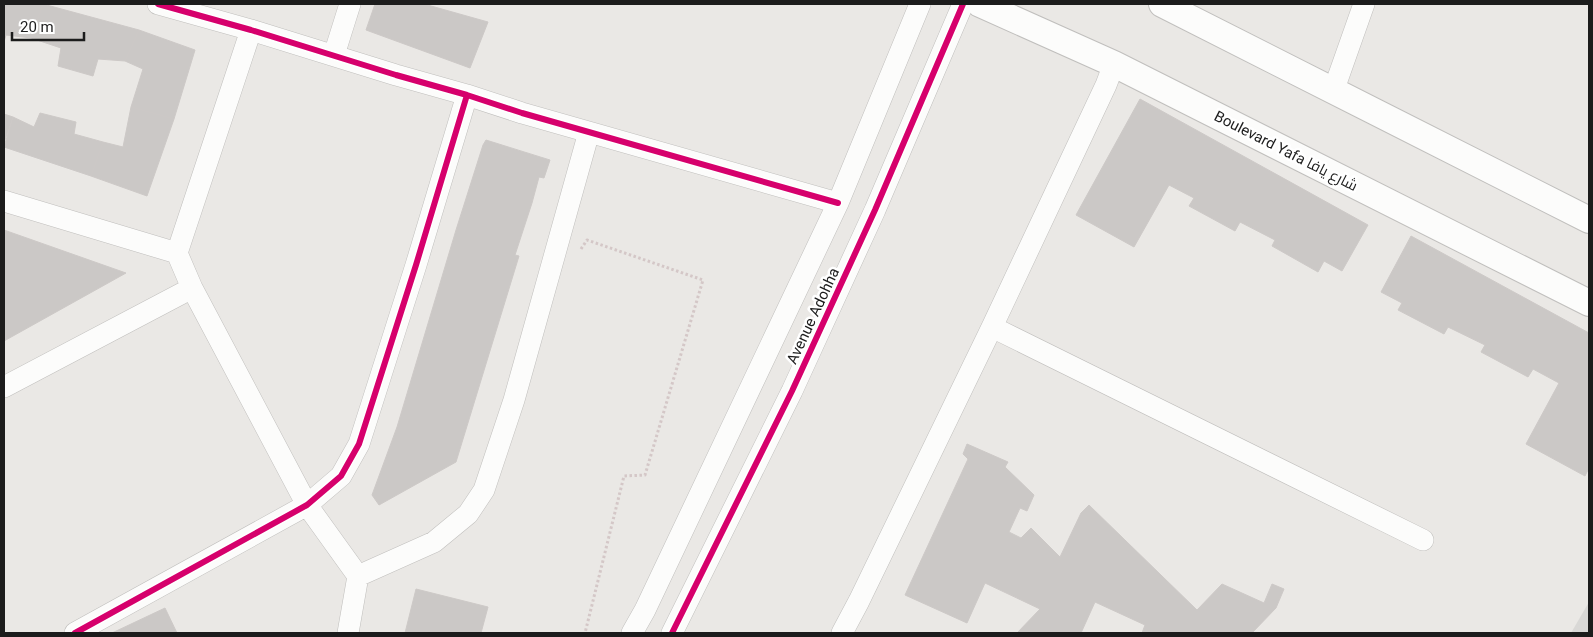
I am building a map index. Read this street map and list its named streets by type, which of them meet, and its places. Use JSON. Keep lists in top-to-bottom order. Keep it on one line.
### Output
{"streets":{"street":["Boulevard Yafa شارع يافا","Avenue Adohha"]},"scale_bar":"20 m"}
